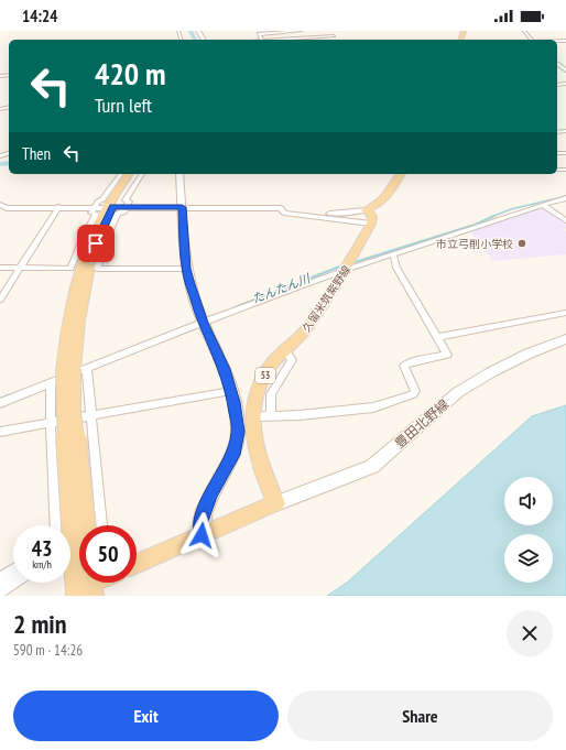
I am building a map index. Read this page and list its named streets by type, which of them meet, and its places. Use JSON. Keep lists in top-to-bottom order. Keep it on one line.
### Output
{"streets":{"main road":["久留米筑紫野線","53","豊田北野線"]},"crossings":[["久留米筑紫野線","豊田北野線"]],"water":["たんたん川"],"places":["市立弓削小学校"],"page":{"status":"14:24","turn":["420 m","Turn left"],"then":"Then","speed":"43 km/h","limit":"50","heading":["2 min","590 m · 14:26"],"buttons":["Exit","Share"]}}
